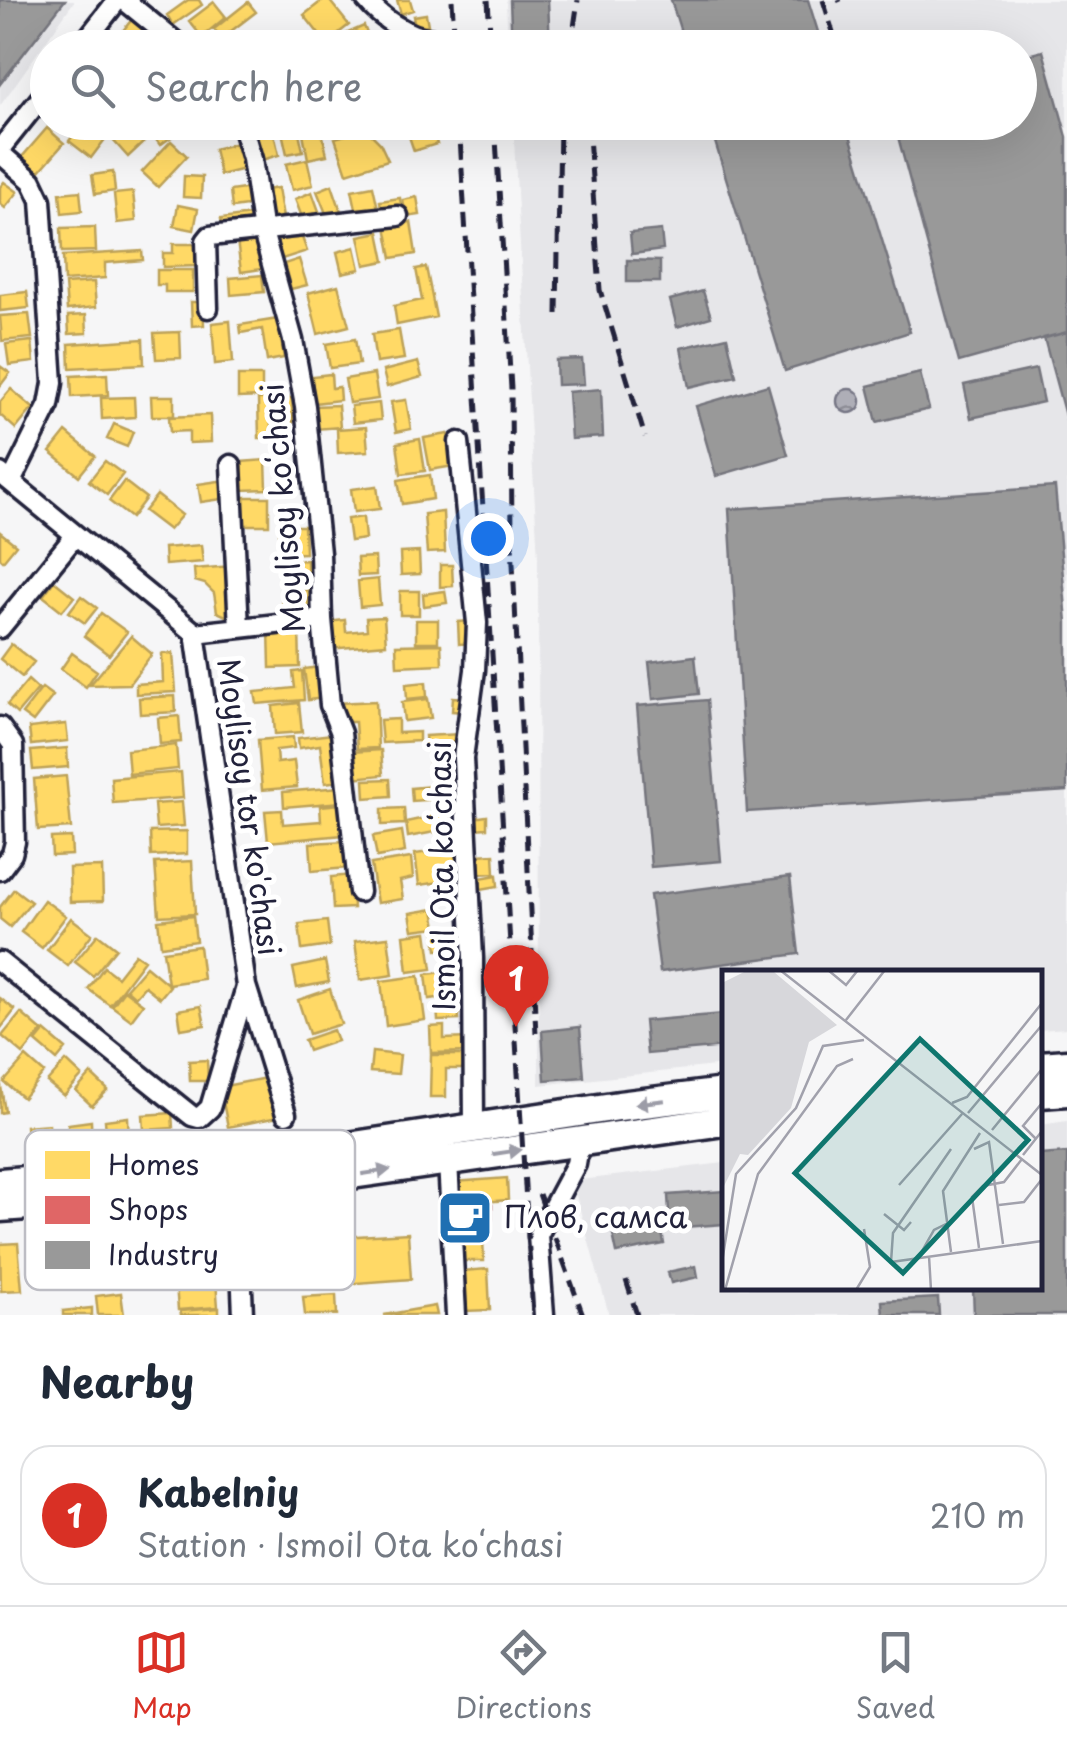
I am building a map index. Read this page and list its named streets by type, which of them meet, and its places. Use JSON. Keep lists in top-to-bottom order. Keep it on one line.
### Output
{"streets":{"street":["Moylisoy koʻchasi","Moylisoy tor ko'chasi","Ismoil Ota koʻchasi"]},"places":{"cafe":["Плов, самса"]},"legend":["Homes","Shops","Industry"],"page":{"search":"Search here","pins":"1","heading":"Nearby","list":[{"mark":"1","name":"Kabelniy","note":"Station · Ismoil Ota koʻchasi","value":"210 m"}],"nav":["Map","Directions","Saved"]}}
